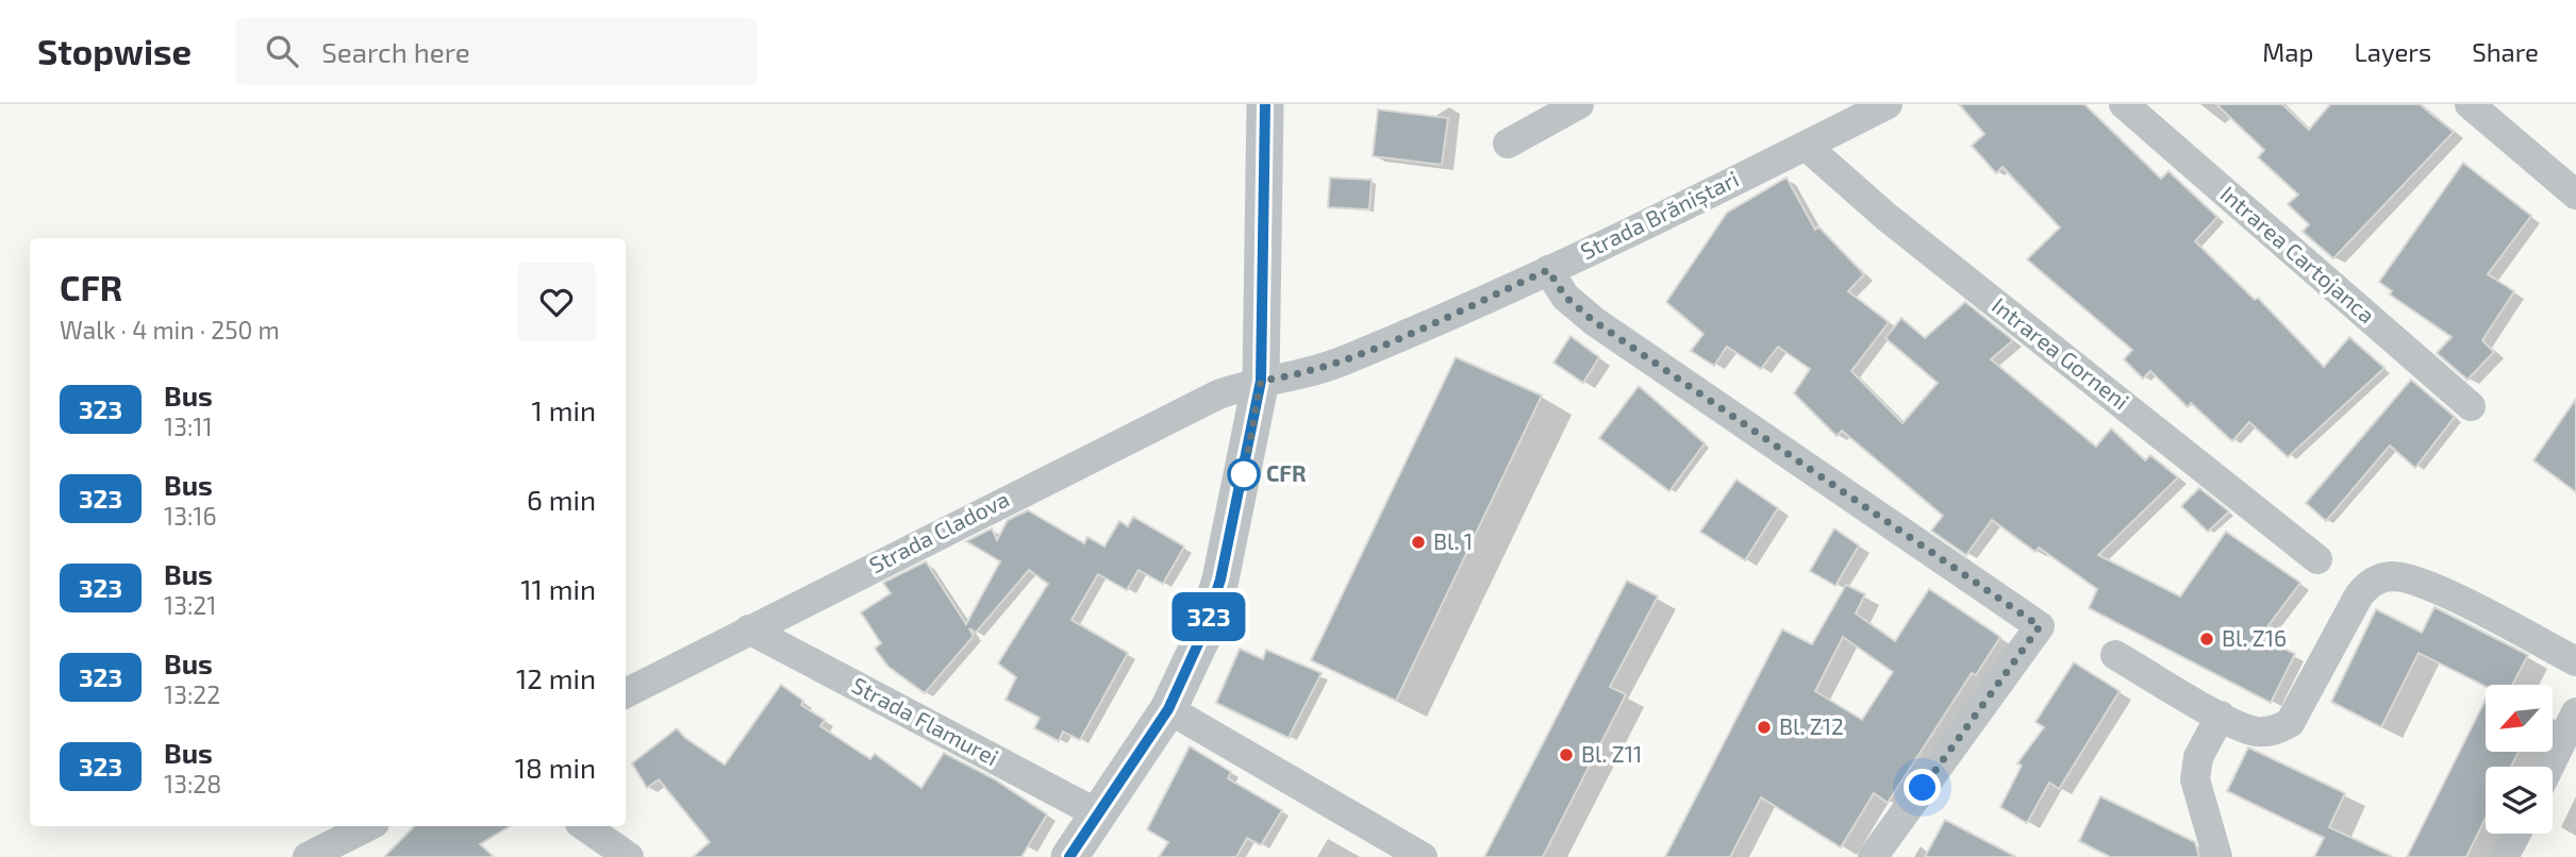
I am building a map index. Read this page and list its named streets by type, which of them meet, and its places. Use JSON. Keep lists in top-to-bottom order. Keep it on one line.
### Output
{"streets":{"street":["Strada Brăniștari","Intrarea Cartojanca","Intrarea Gorneni","Strada Cladova","Strada Flamurei"]},"crossings":[["Strada Brăniștari","Intrarea Gorneni"],["Strada Brăniștari","Strada Cladova"],["Strada Cladova","Strada Flamurei"]],"places":["CFR","Bl. 1","Bl. Z16","Bl. Z12","Bl. Z11"],"lines":["bus line 323"],"north":"bottom left","page":{"header":"Stopwise","search":"Search here","nav":["Map","Layers","Share"],"on_map":"323","heading":["CFR","Walk · 4 min · 250 m"],"list":[{"mark":"323","name":"Bus","note":"13:11","value":"1 min"},{"mark":"323","name":"Bus","note":"13:16","value":"6 min"},{"mark":"323","name":"Bus","note":"13:21","value":"11 min"},{"mark":"323","name":"Bus","note":"13:22","value":"12 min"},{"mark":"323","name":"Bus","note":"13:28","value":"18 min"}]}}
